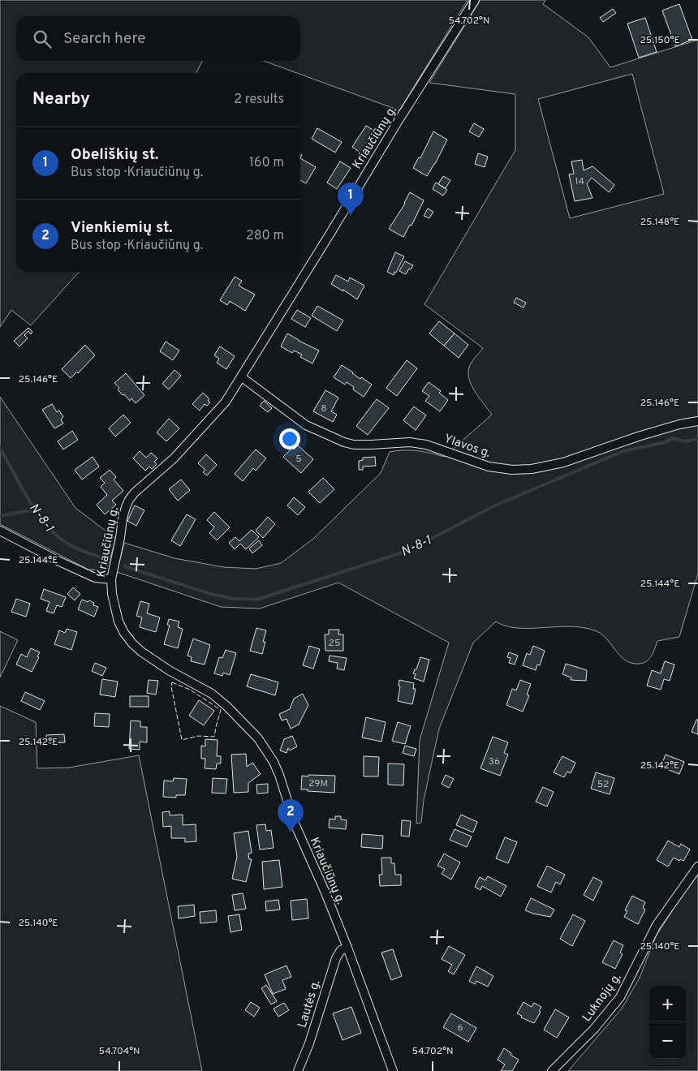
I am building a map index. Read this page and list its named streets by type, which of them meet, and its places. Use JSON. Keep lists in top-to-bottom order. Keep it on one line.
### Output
{"streets":{"street":["Kriaučiūnų g.","Ylavos g.","Luknojų g.","Lautės g."]},"crossings":[["Kriaučiūnų g.","Ylavos g."],["Kriaučiūnų g.","Lautės g."]],"water":["N-8-1"],"house_numbers":["14","8","5","25","36","29M","52","6"],"page":{"search":"Search here","heading":["Nearby","2 results"],"list":[{"mark":"1","name":"Obeliškių st.","note":"Bus stop · Kriaučiūnų g.","value":"160 m"},{"mark":"2","name":"Vienkiemių st.","note":"Bus stop · Kriaučiūnų g.","value":"280 m"}],"pins":["1","2"],"map_buttons":["+","−"]},"coordinates":["54.702°N","25.150°E","25.148°E","25.146°E","25.144°E","25.142°E","25.140°E","54.704°N"]}
